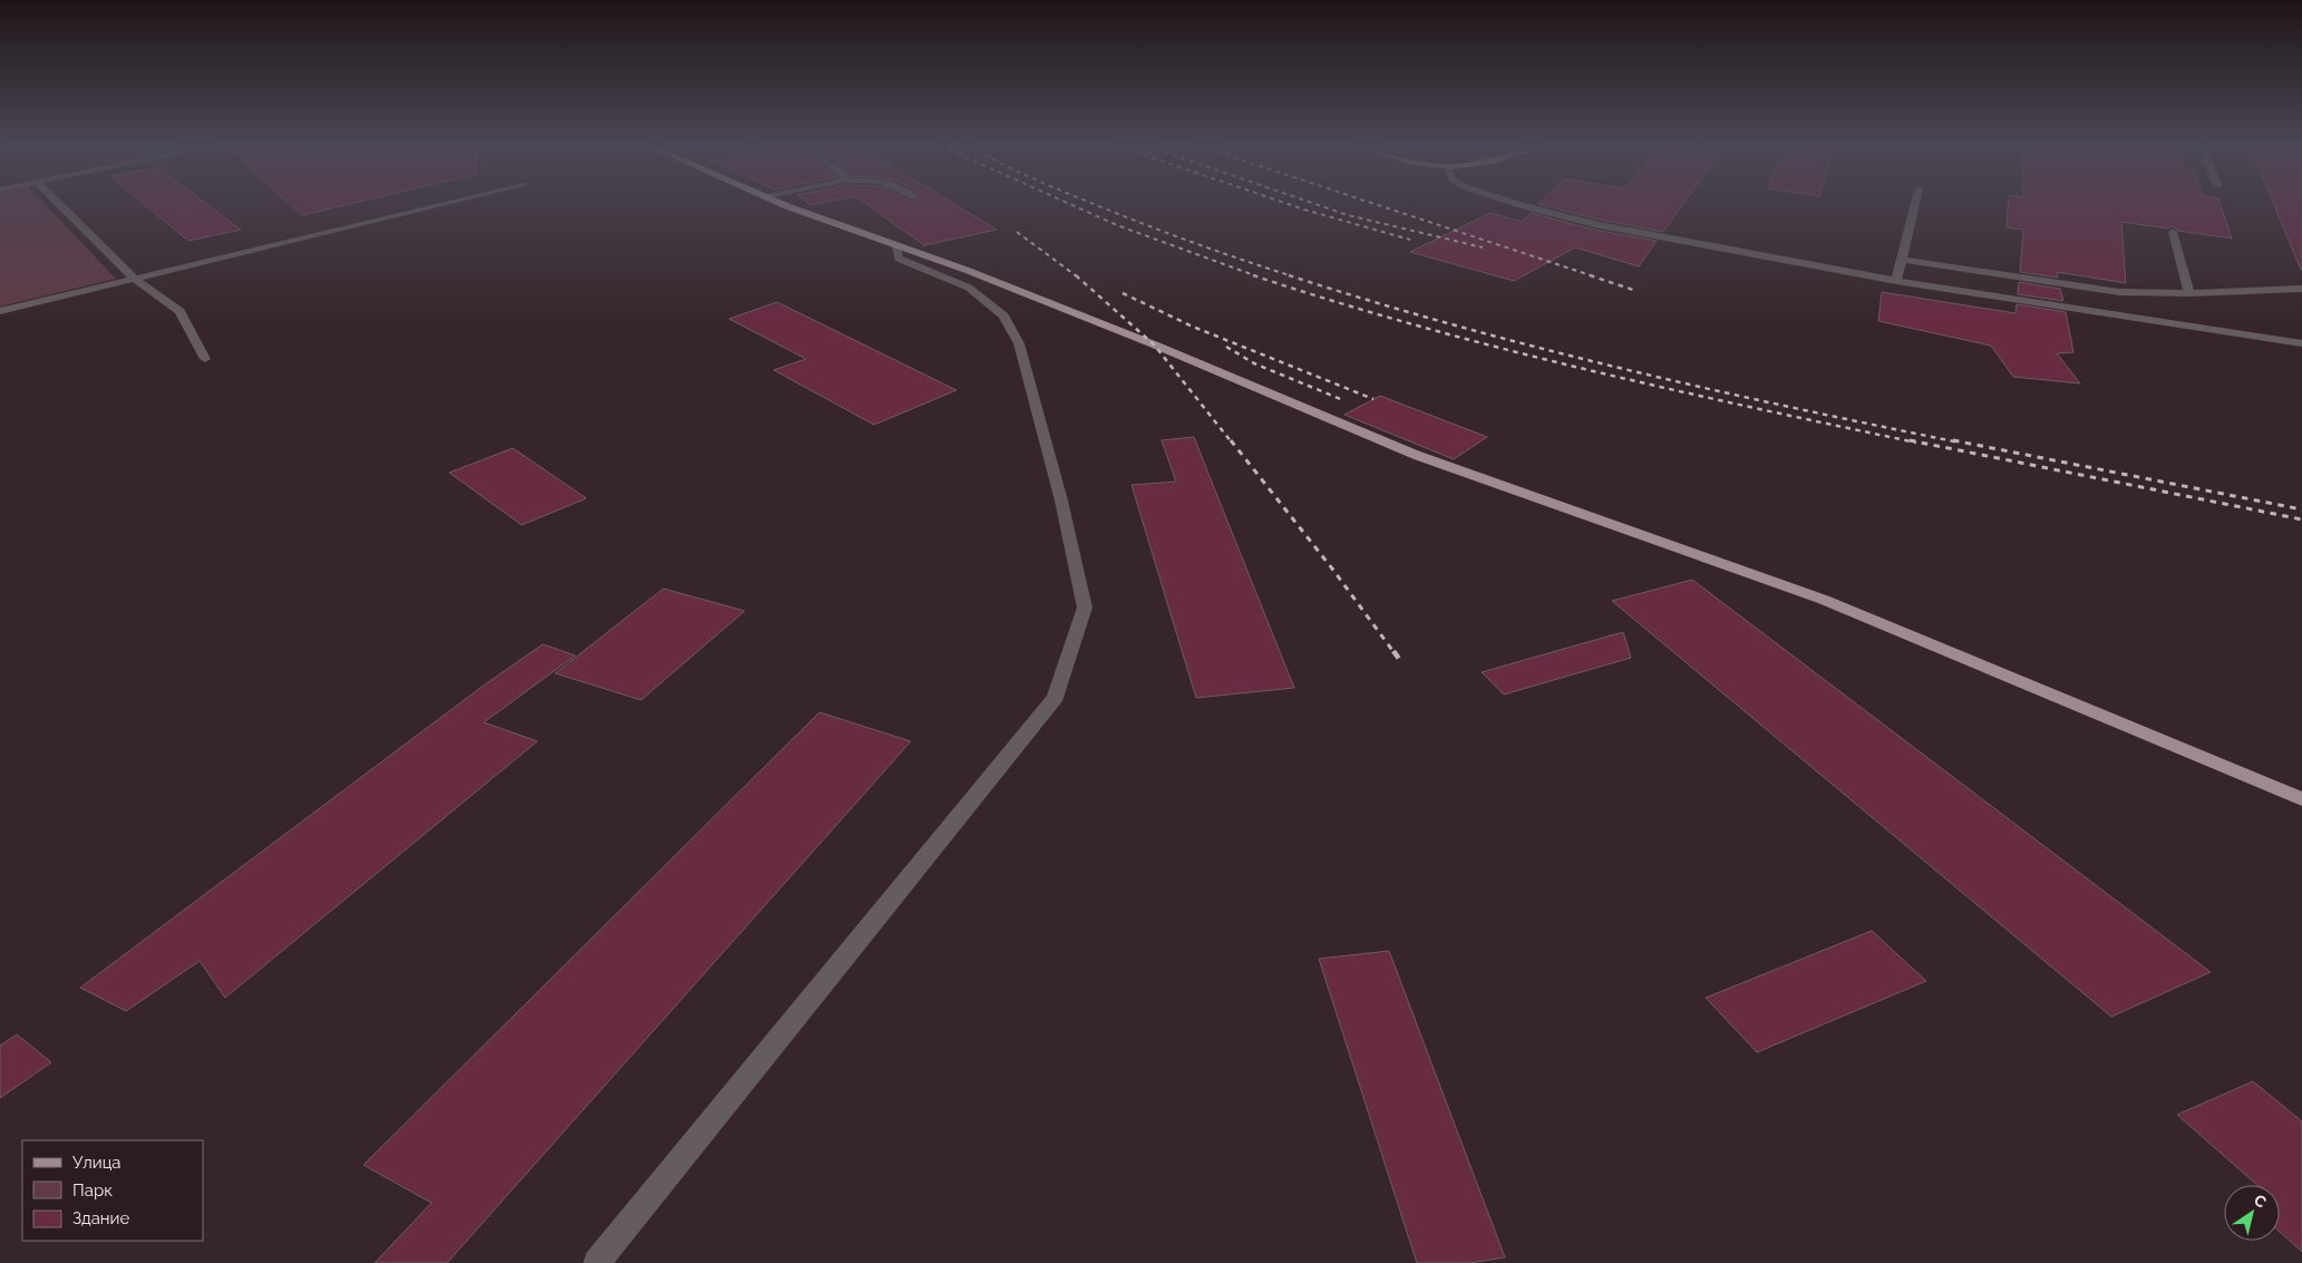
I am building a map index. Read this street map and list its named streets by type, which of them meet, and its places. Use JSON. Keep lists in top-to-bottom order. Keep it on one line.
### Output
{"legend":["Улица","Парк","Здание"],"north":"top right"}
